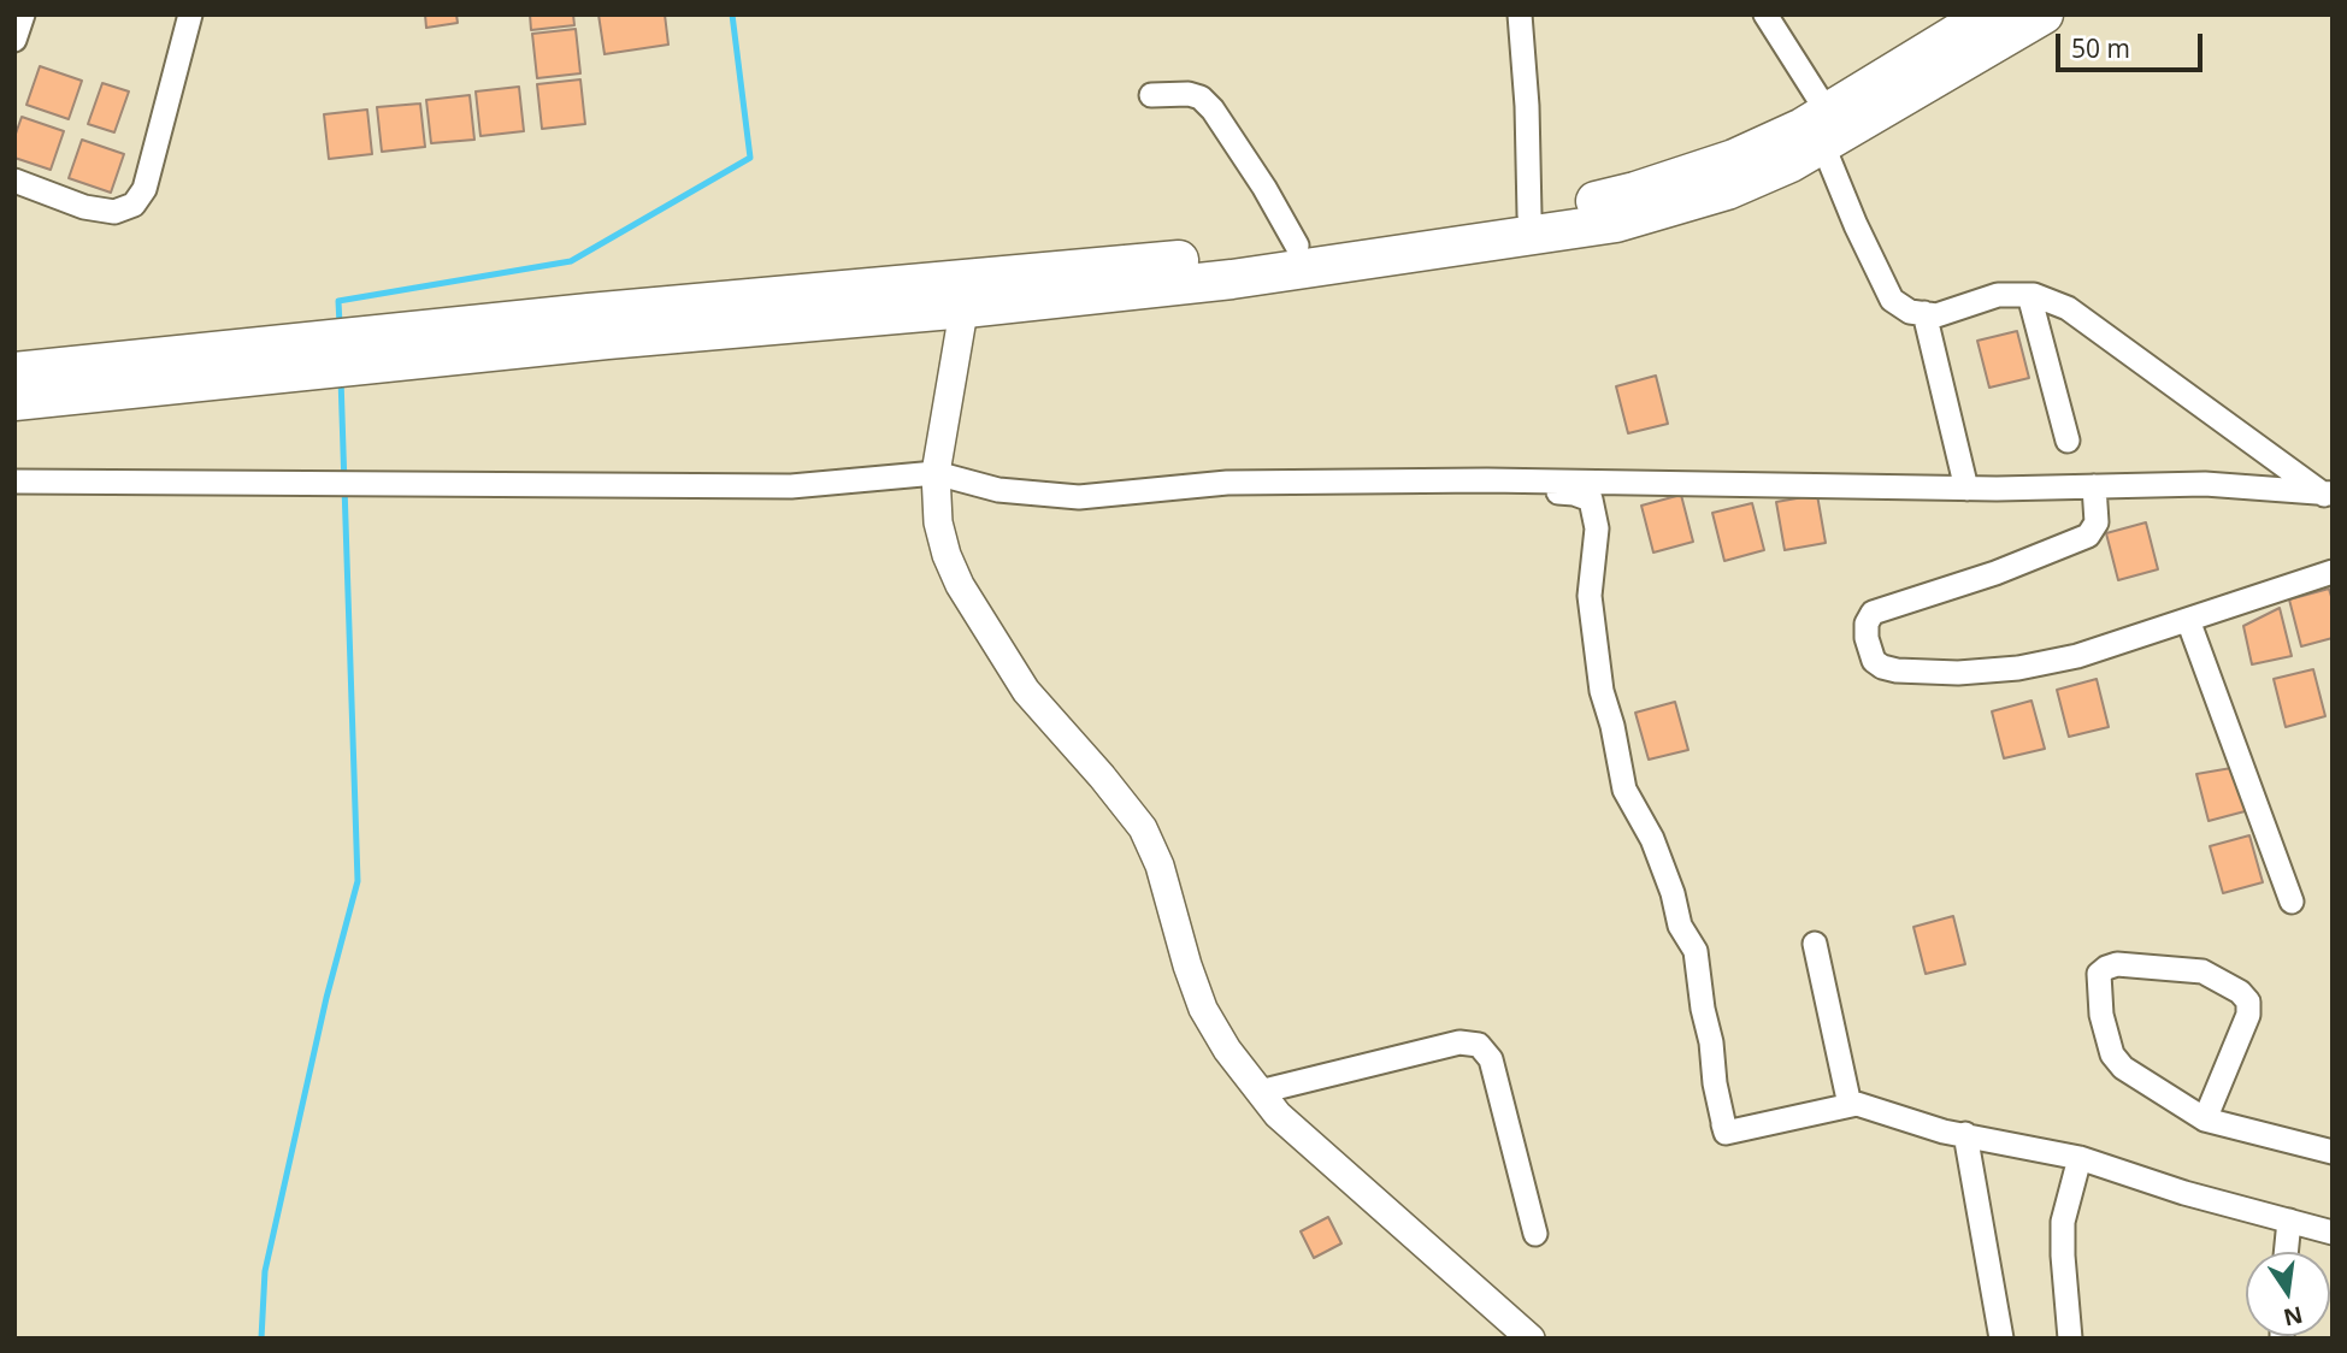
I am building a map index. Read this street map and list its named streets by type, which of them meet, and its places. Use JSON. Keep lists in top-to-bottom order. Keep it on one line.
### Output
{"scale_bar":"50 m","north":"bottom"}
